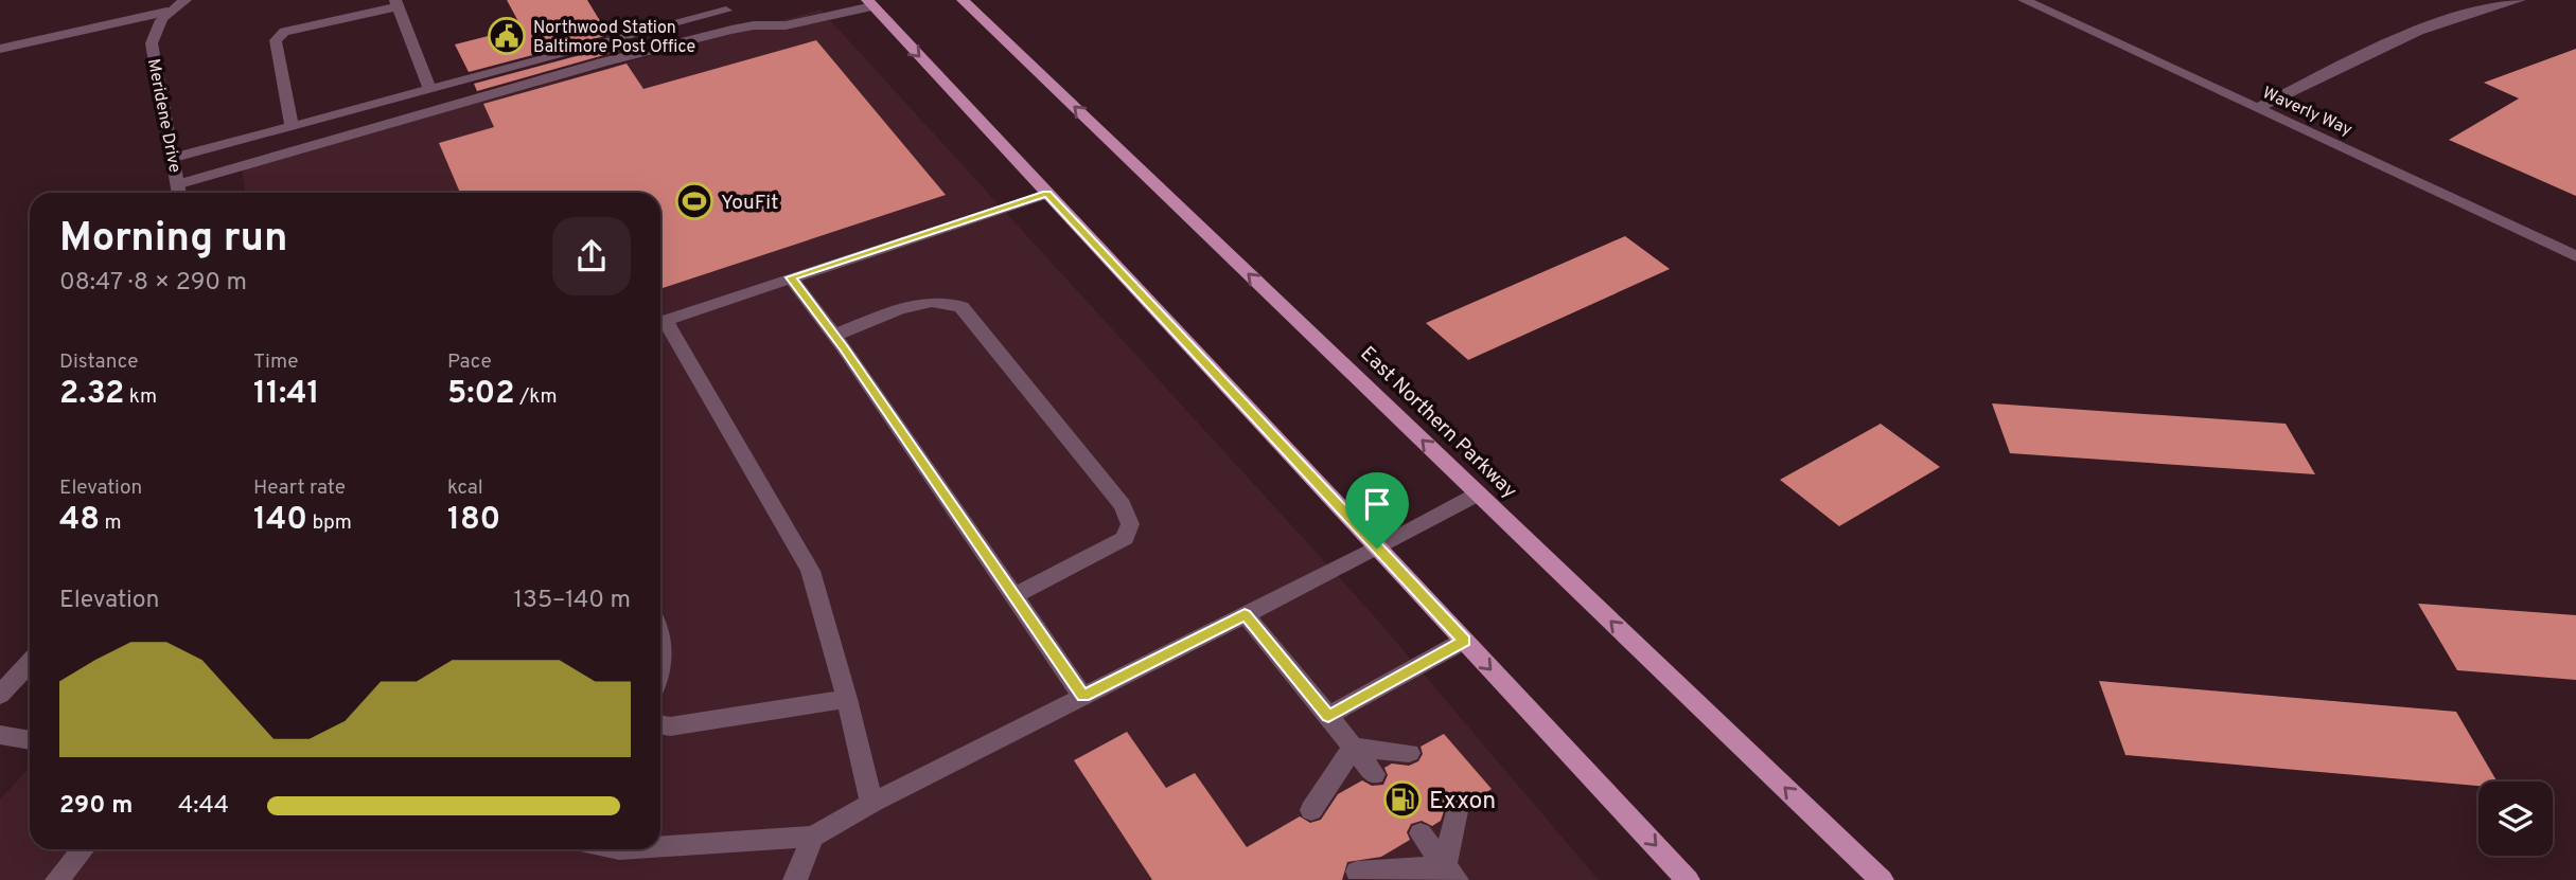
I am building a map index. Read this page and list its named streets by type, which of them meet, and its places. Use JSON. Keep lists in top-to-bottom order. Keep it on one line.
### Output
{"streets":{"main road":["East Northern Parkway"],"street":["Waverly Way","Meridene Drive"]},"places":{"public building":["Northwood Station Baltimore Post Office"],"sports":["YouFit"],"fuel station":["Exxon"]},"page":{"heading":["Morning run","08:47 · 8 × 290 m"],"stats":[["Distance","2.32 km"],["Time","11:41"],["Pace","5:02 /km"],["Elevation","48 m"],["Heart rate","140 bpm"],["kcal","180"]],"chart":["Elevation","135–140 m"],"list":[{"name":"290 m","note":"4:44"}]}}
